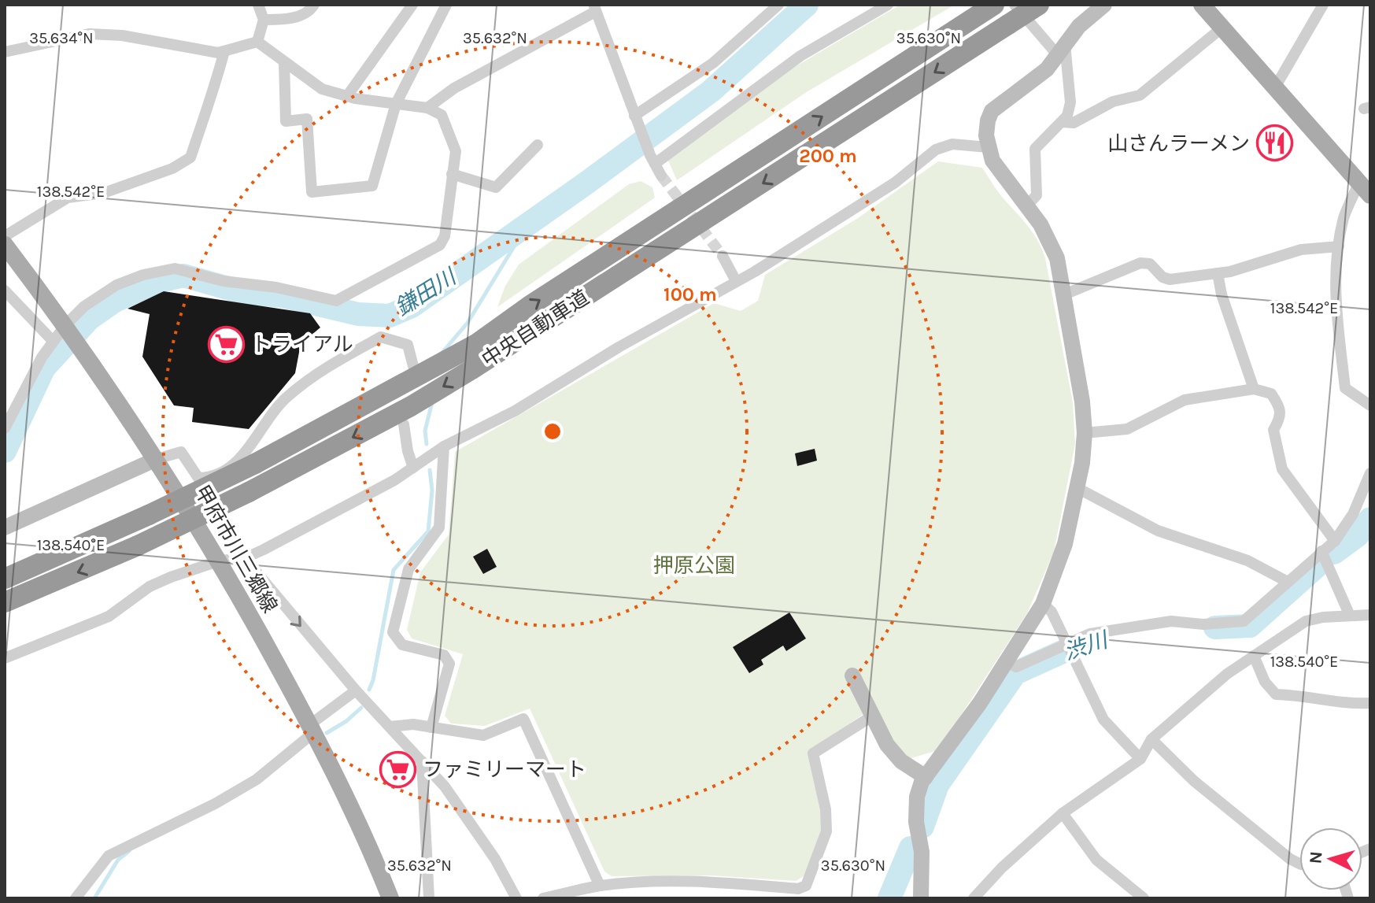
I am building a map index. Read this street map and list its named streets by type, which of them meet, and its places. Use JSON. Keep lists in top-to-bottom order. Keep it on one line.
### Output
{"streets":{"highway":["中央自動車道"],"main road":["甲府市川三郷線"]},"water":["鎌田川","渋川"],"parks":["押原公園"],"places":{"restaurant":["山さんラーメン"],"supermarket":["トライアル","ファミリーマート"]},"north":"left","coordinates":["35.634°N","35.632°N","35.630°N","138.542°E","138.540°E"],"rings":["200 m","100 m"]}
